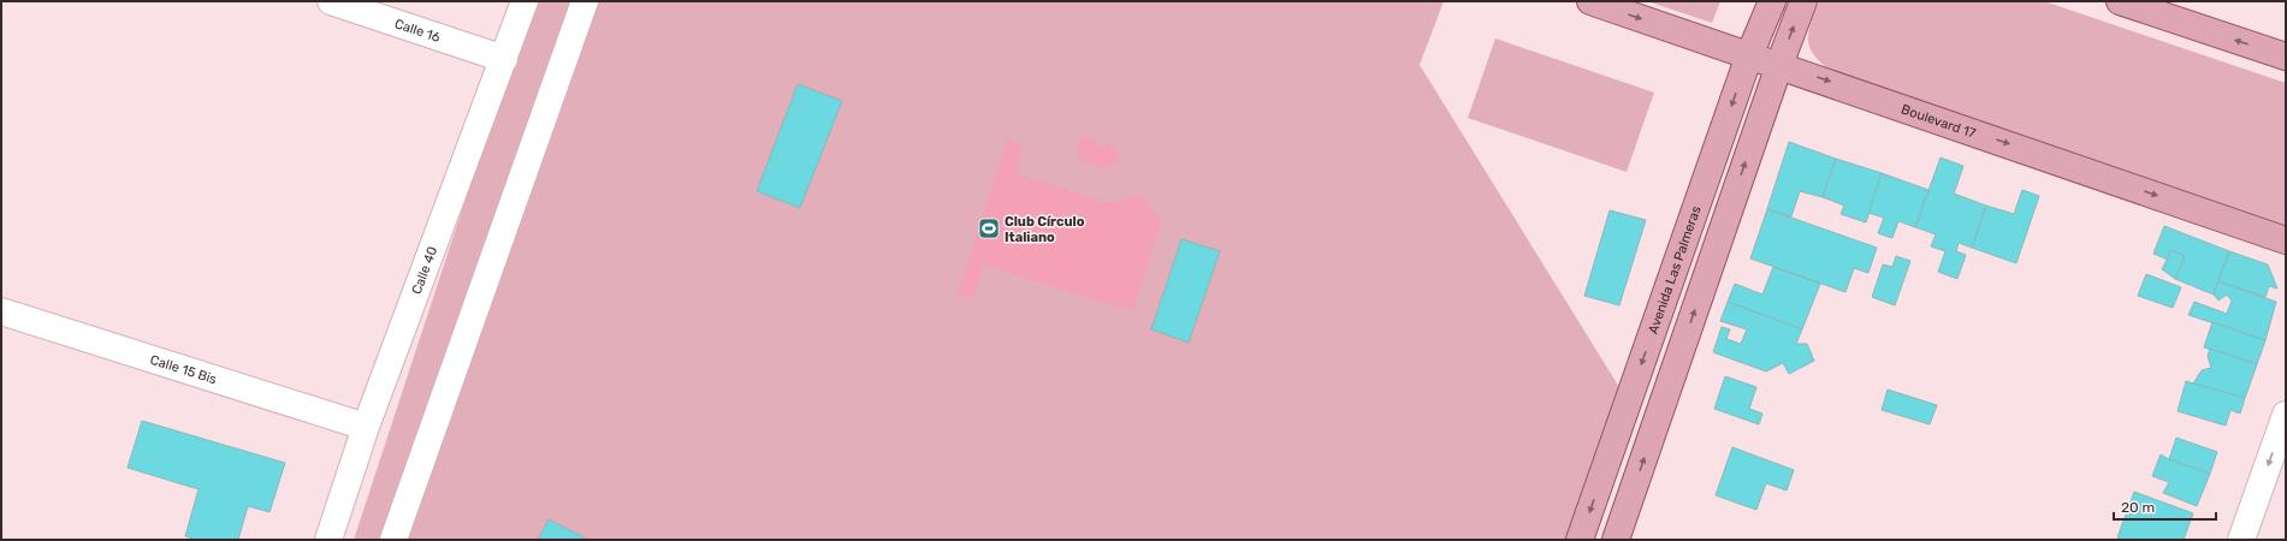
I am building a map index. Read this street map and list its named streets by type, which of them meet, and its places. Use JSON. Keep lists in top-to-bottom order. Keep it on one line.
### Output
{"streets":{"main road":["Boulevard 17","Avenida Las Palmeras"],"street":["Calle 16","Calle 40","Calle 15 Bis"]},"crossings":[["Calle 16","Calle 40"],["Boulevard 17","Avenida Las Palmeras"],["Calle 40","Calle 15 Bis"]],"one_way":["Boulevard 17"],"places":{"sports":["Club Círculo Italiano"]},"scale_bar":"20 m"}
